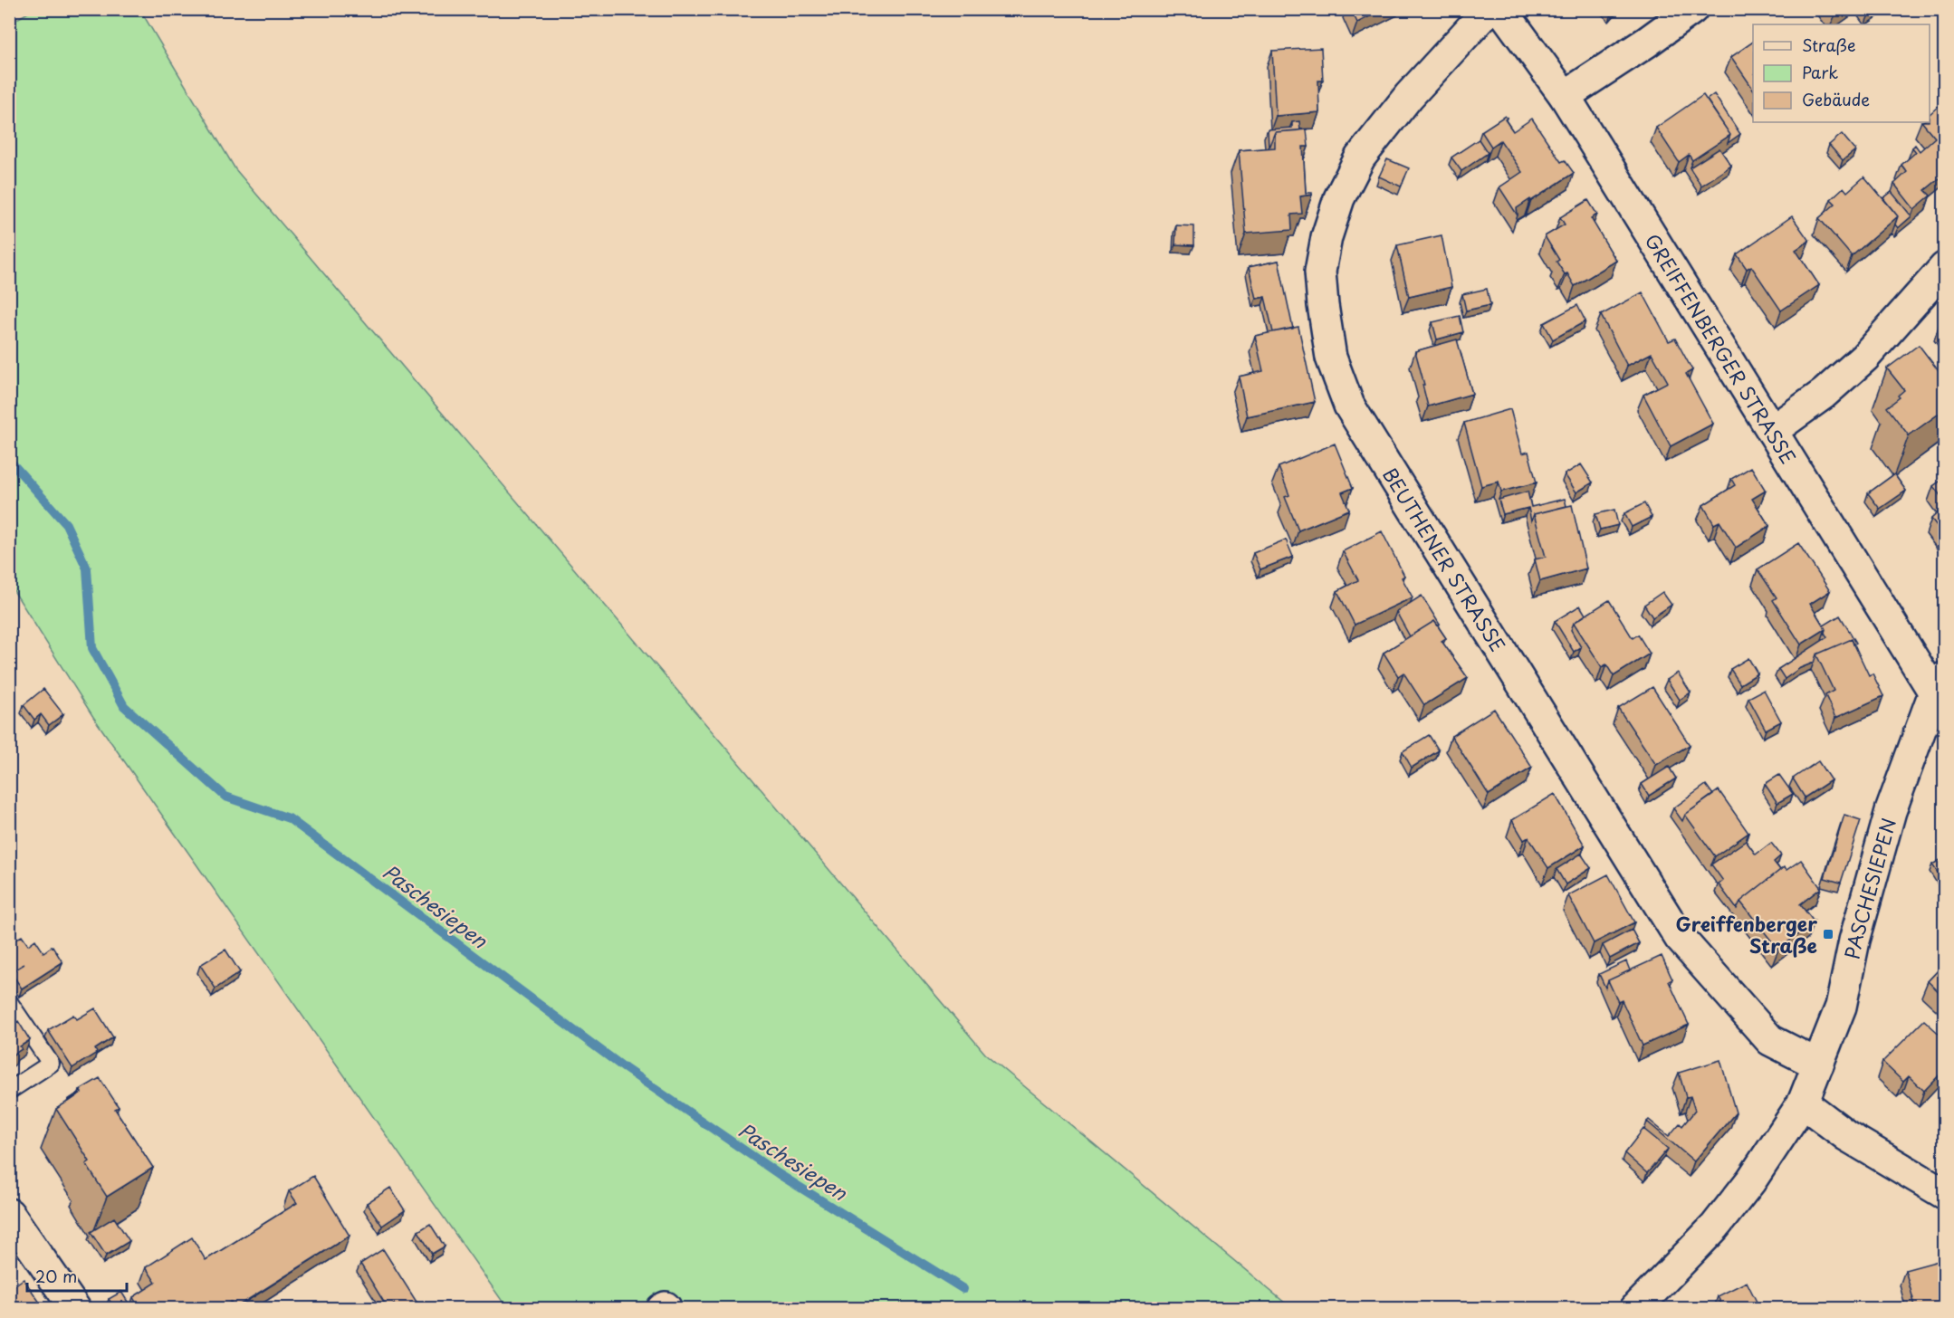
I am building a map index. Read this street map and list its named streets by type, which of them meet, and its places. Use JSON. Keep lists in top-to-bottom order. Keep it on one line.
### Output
{"streets":{"street":["GREIFFENBERGER STRASSE","BEUTHENER STRASSE","PASCHESIEPEN"]},"crossings":[["GREIFFENBERGER STRASSE","PASCHESIEPEN"],["BEUTHENER STRASSE","PASCHESIEPEN"]],"water":["Paschesiepen"],"places":{"transit":["Greiffenberger Straße"]},"legend":["Straße","Park","Gebäude"],"scale_bar":"20 m"}
